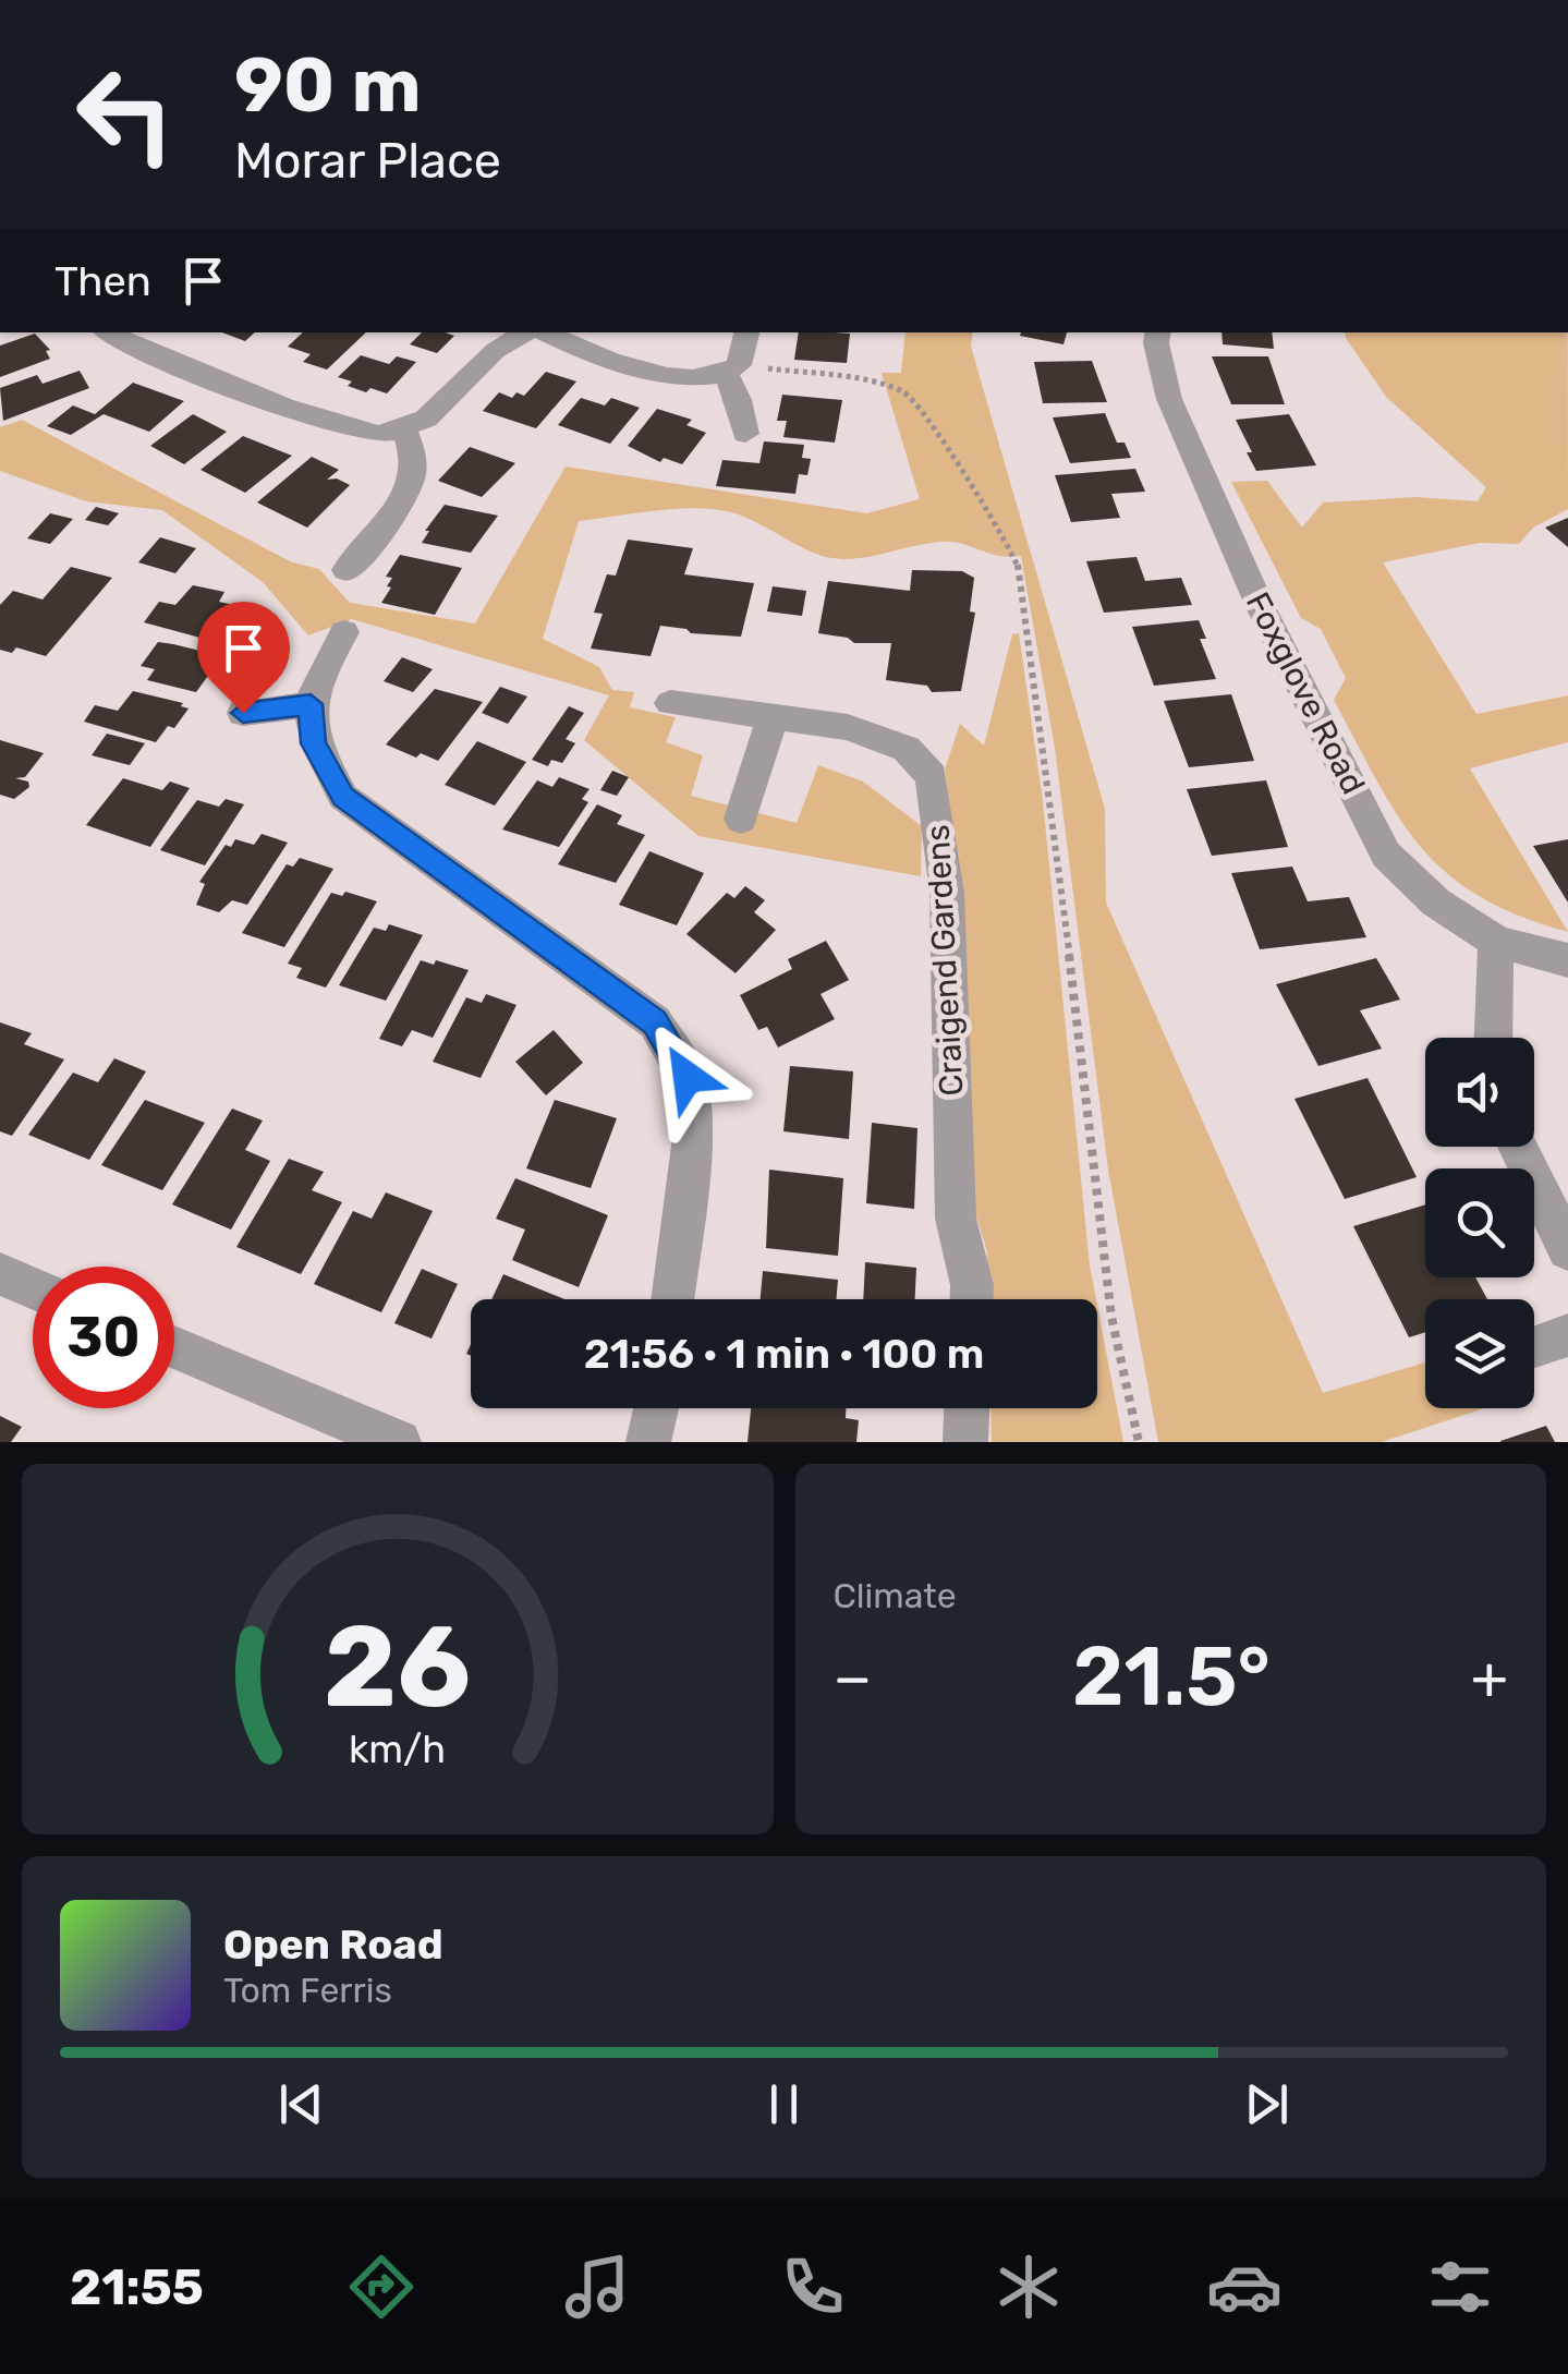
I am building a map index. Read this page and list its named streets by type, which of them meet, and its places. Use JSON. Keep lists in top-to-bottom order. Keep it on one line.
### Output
{"streets":{"street":["Foxglove Road","Craigend Gardens"]},"page":{"turn":["90 m","Morar Place"],"then":"Then","limit":"30","trip":"21:56 · 1 min · 100 m","tile":"Climate","heat":["−","21.5°","+"],"song":["Open Road","Tom Ferris"],"tabs":"21:55","gauge":["26","km/h"]}}
